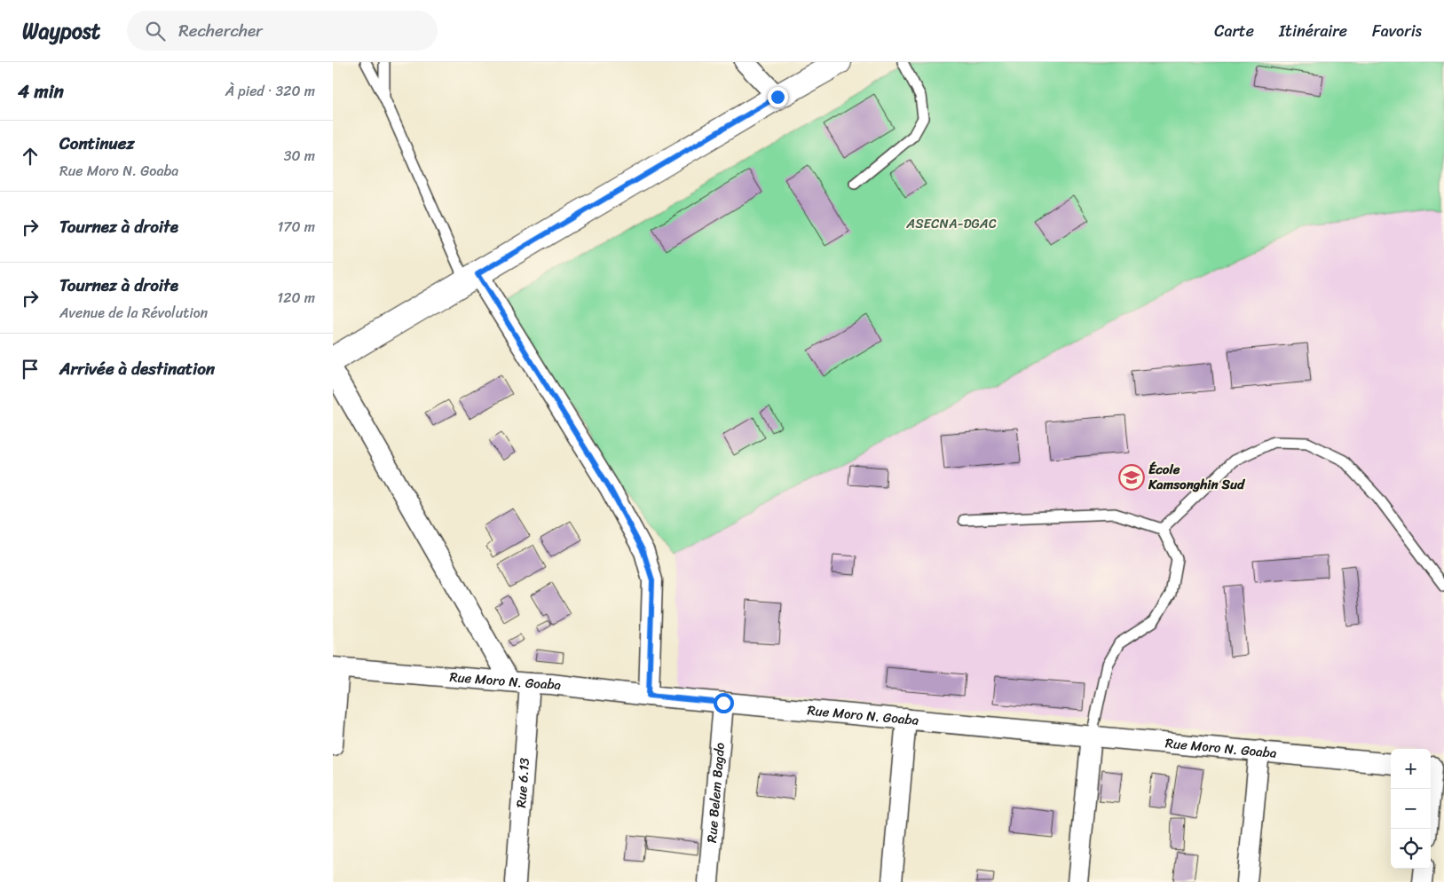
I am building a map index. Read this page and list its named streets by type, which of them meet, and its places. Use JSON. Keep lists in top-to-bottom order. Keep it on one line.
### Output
{"streets":{"street":["Rue Moro N. Goaba","Rue 6.13","Rue Belem Bagdo"]},"crossings":[["Rue Moro N. Goaba","Rue 6.13"],["Rue Moro N. Goaba","Rue Belem Bagdo"]],"parks":["ASECNA-DGAC"],"places":{"school or university":["École Kamsonghin Sud"]},"page":{"header":"Waypost","search":"Rechercher","nav":["Carte","Itinéraire","Favoris"],"heading":["4 min","À pied · 320 m"],"list":[["Continuez","Rue Moro N. Goaba","30 m"],["Tournez à droite","170 m"],["Tournez à droite","Avenue de la Révolution","120 m"],"Arrivée à destination"],"map_buttons":["+","−"]}}
